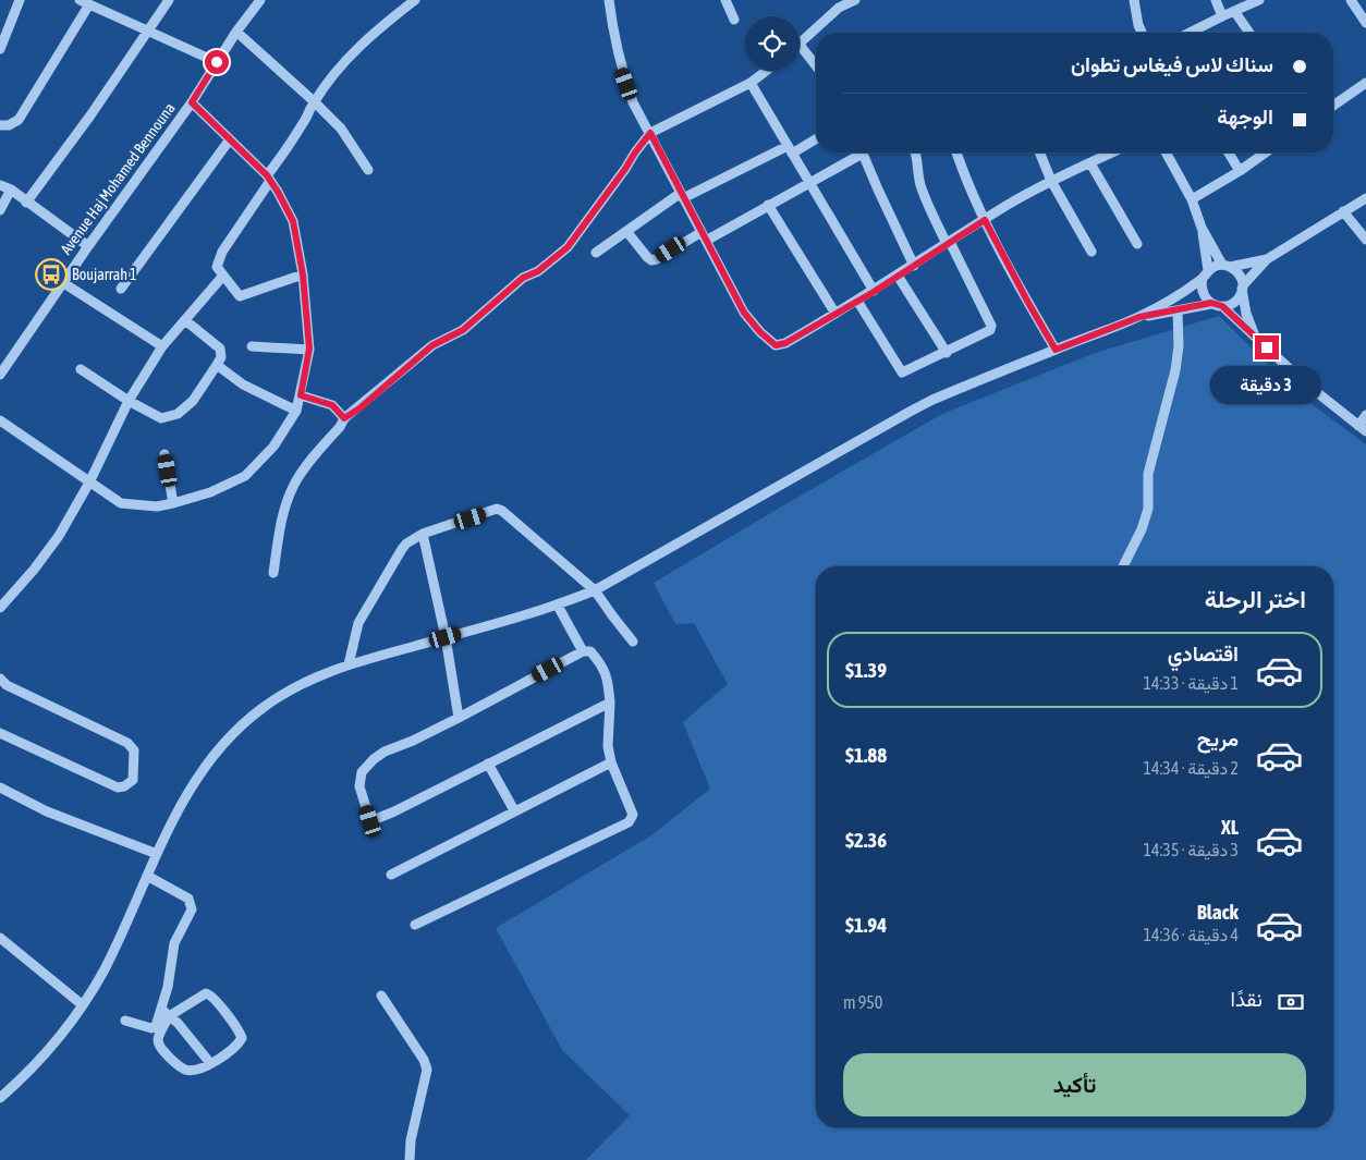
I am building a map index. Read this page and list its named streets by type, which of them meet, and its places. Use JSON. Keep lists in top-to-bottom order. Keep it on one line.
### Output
{"streets":{"street":["Avenue Haj Mohamed Bennouna"]},"places":{"bus stop":["Boujarrah 1"]},"page":{"banner":["سناك لاس فيغاس تطوان","الوجهة"],"bubble":"3 دقيقة","heading":"اختر الرحلة","list":[{"name":"اقتصادي","note":"1 دقيقة · 14:33","value":"$1.39"},{"name":"مريح","note":"2 دقيقة · 14:34","value":"$1.88"},{"name":"XL","note":"3 دقيقة · 14:35","value":"$2.36"},{"name":"Black","note":"4 دقيقة · 14:36","value":"$1.94"}],"pay":["نقدًا","950 m"],"buttons":"تأكيد"}}
